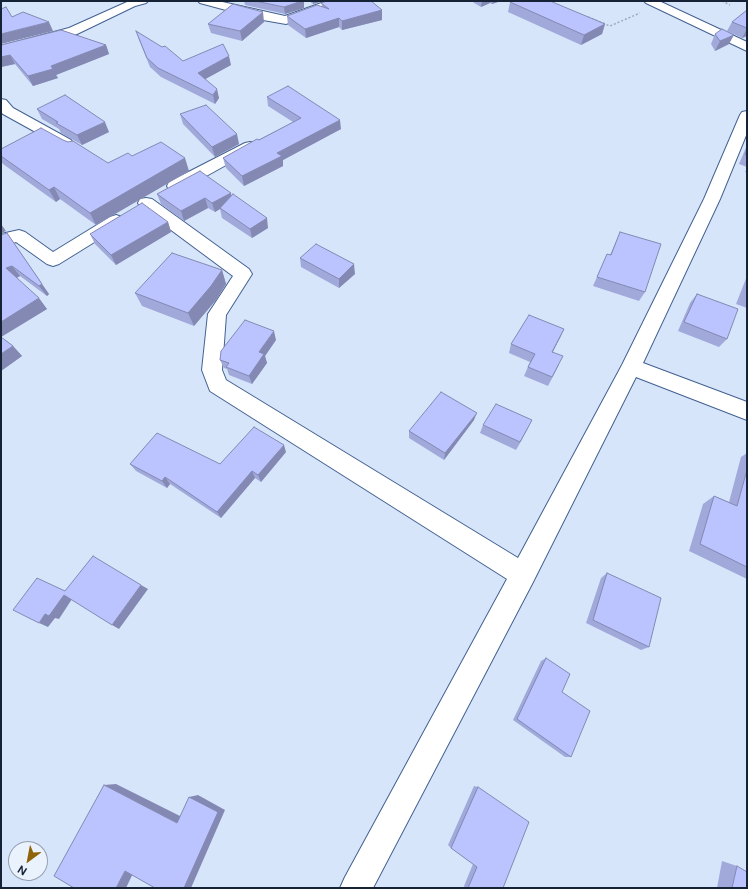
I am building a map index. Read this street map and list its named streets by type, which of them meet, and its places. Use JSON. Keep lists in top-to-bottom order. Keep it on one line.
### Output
{"north":"bottom left"}
